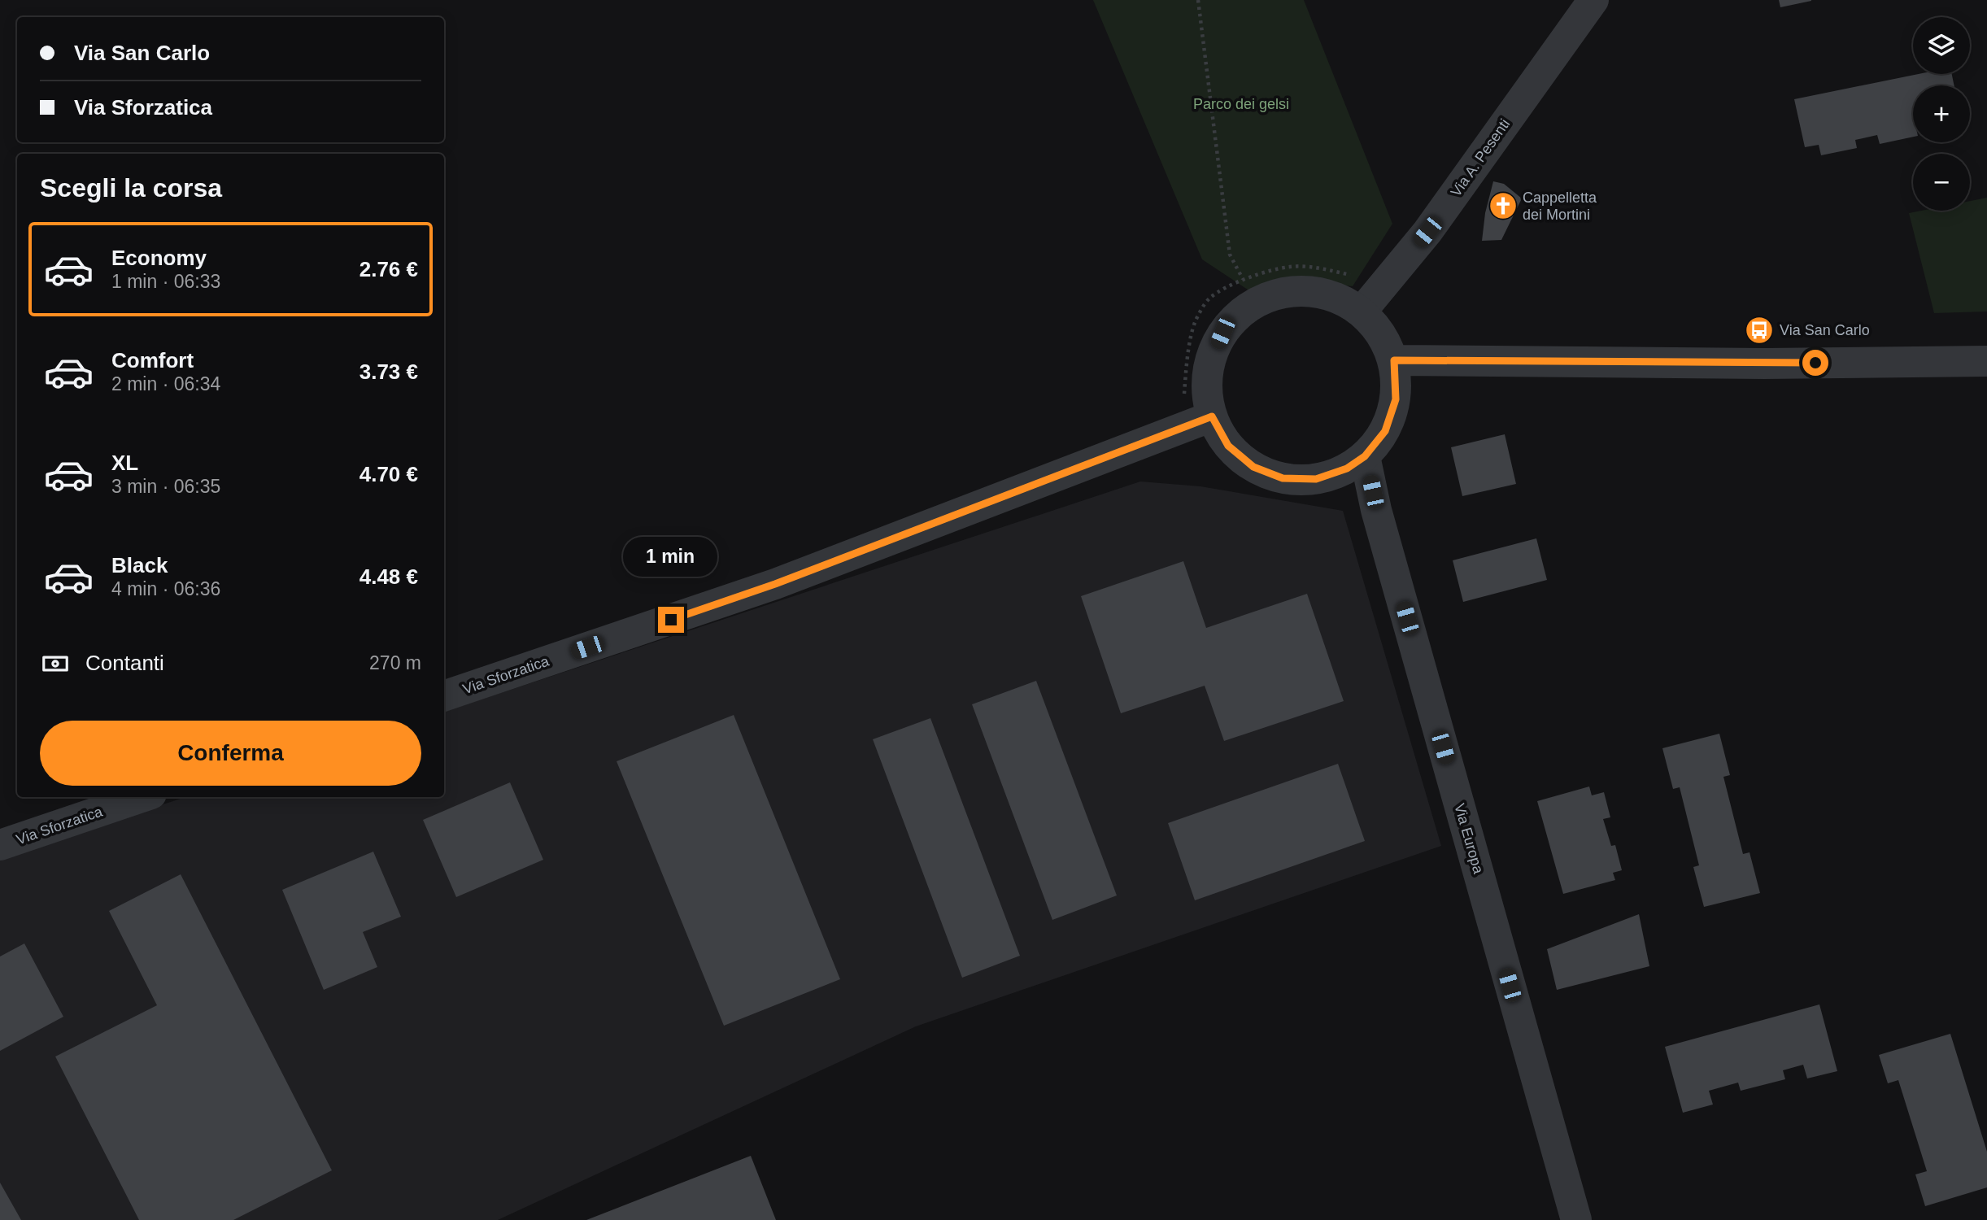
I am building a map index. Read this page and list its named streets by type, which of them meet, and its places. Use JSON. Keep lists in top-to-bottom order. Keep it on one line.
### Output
{"streets":{"street":["Via A. Pesenti","Via Sforzatica","Via Europa"]},"crossings":[["Via A. Pesenti","Via Sforzatica"],["Via A. Pesenti","Via Europa"],["Via Sforzatica","Via Europa"]],"parks":["Parco dei gelsi"],"places":{"church":["Cappelletta dei Mortini"],"bus stop":["Via San Carlo"]},"page":{"map_buttons":["+","−"],"banner":["Via San Carlo","Via Sforzatica"],"heading":"Scegli la corsa","list":[{"name":"Economy","note":"1 min · 06:33","value":"2.76 €"},{"name":"Comfort","note":"2 min · 06:34","value":"3.73 €"},{"name":"XL","note":"3 min · 06:35","value":"4.70 €"},{"name":"Black","note":"4 min · 06:36","value":"4.48 €"}],"bubble":"1 min","pay":["Contanti","270 m"],"buttons":"Conferma"}}
